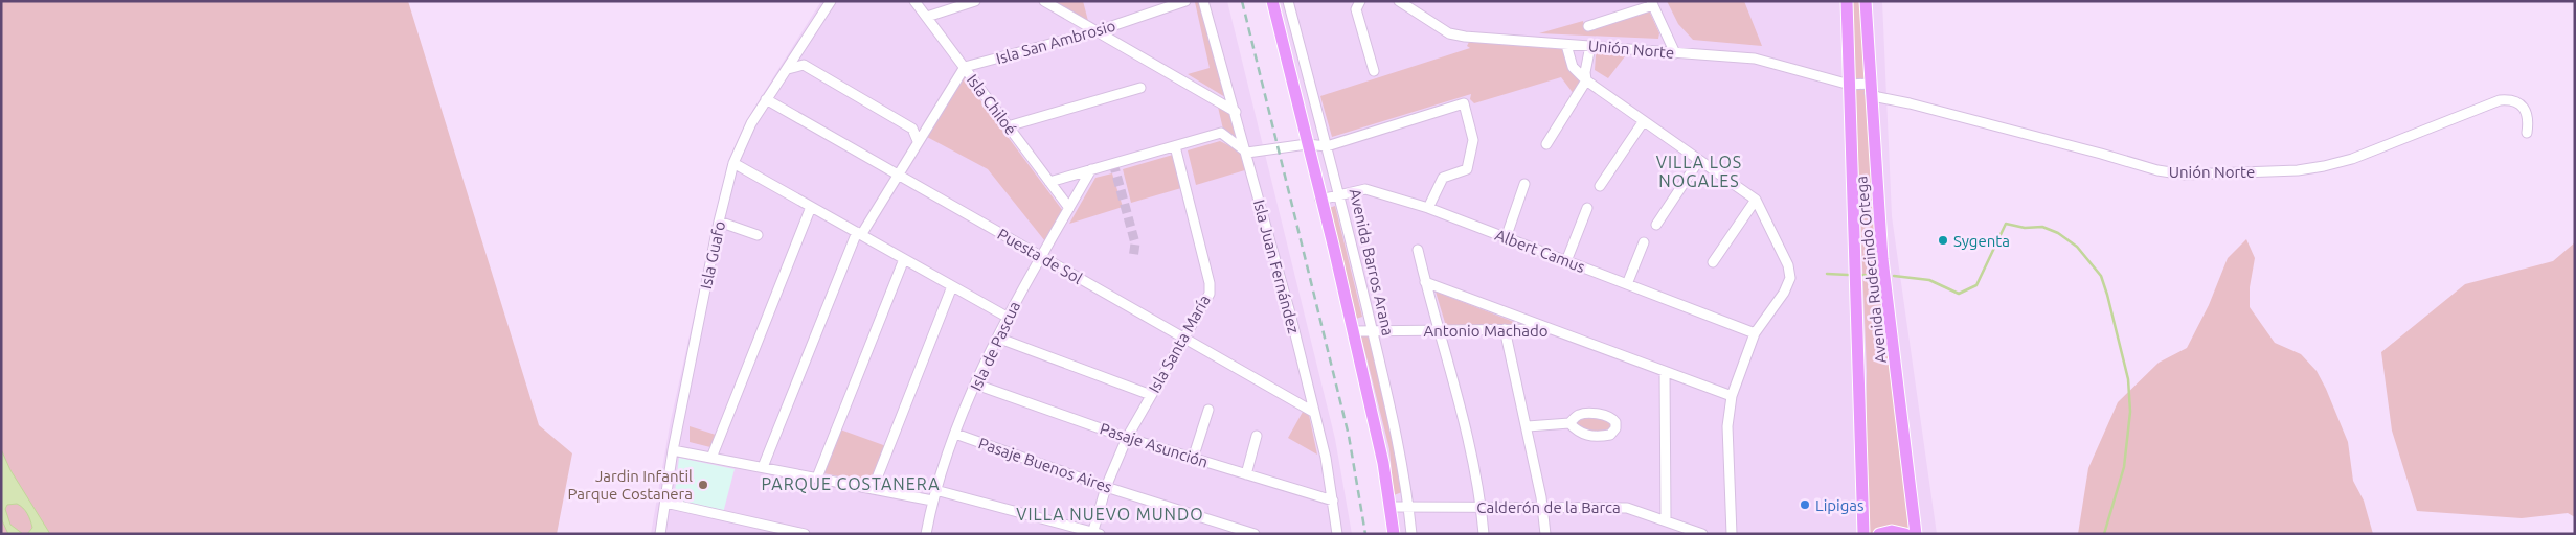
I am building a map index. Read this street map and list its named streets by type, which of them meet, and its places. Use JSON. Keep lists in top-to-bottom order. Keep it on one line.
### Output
{"streets":{"main road":["Avenida Rudecindo Ortega"],"street":["Isla San Ambrosio","Unión Norte","Isla Chiloé","Albert Camus","Isla Guafo","Puesta de Sol","Avenida Barros Arana","Isla Juan Fernández","Antonio Machado","Isla Santa María","Isla de Pascua","Pasaje Asunción","Pasaje Buenos Aires","Calderón de la Barca"]},"crossings":[["Isla San Ambrosio","Isla Chiloé"],["Unión Norte","Avenida Rudecindo Ortega"],["Isla Chiloé","Isla de Pascua"],["Albert Camus","Avenida Barros Arana"],["Isla Guafo","Puesta de Sol"],["Puesta de Sol","Isla Juan Fernández"],["Puesta de Sol","Isla Santa María"],["Puesta de Sol","Isla de Pascua"],["Avenida Barros Arana","Antonio Machado"],["Avenida Barros Arana","Calderón de la Barca"],["Isla Juan Fernández","Pasaje Asunción"],["Isla Santa María","Pasaje Asunción"],["Isla Santa María","Pasaje Buenos Aires"],["Isla de Pascua","Pasaje Asunción"],["Isla de Pascua","Pasaje Buenos Aires"]],"districts":["VILLA LOS NOGALES","PARQUE COSTANERA","VILLA NUEVO MUNDO"],"places":["Sygenta","Jardin Infantil Parque Costanera","Lipigas"]}
